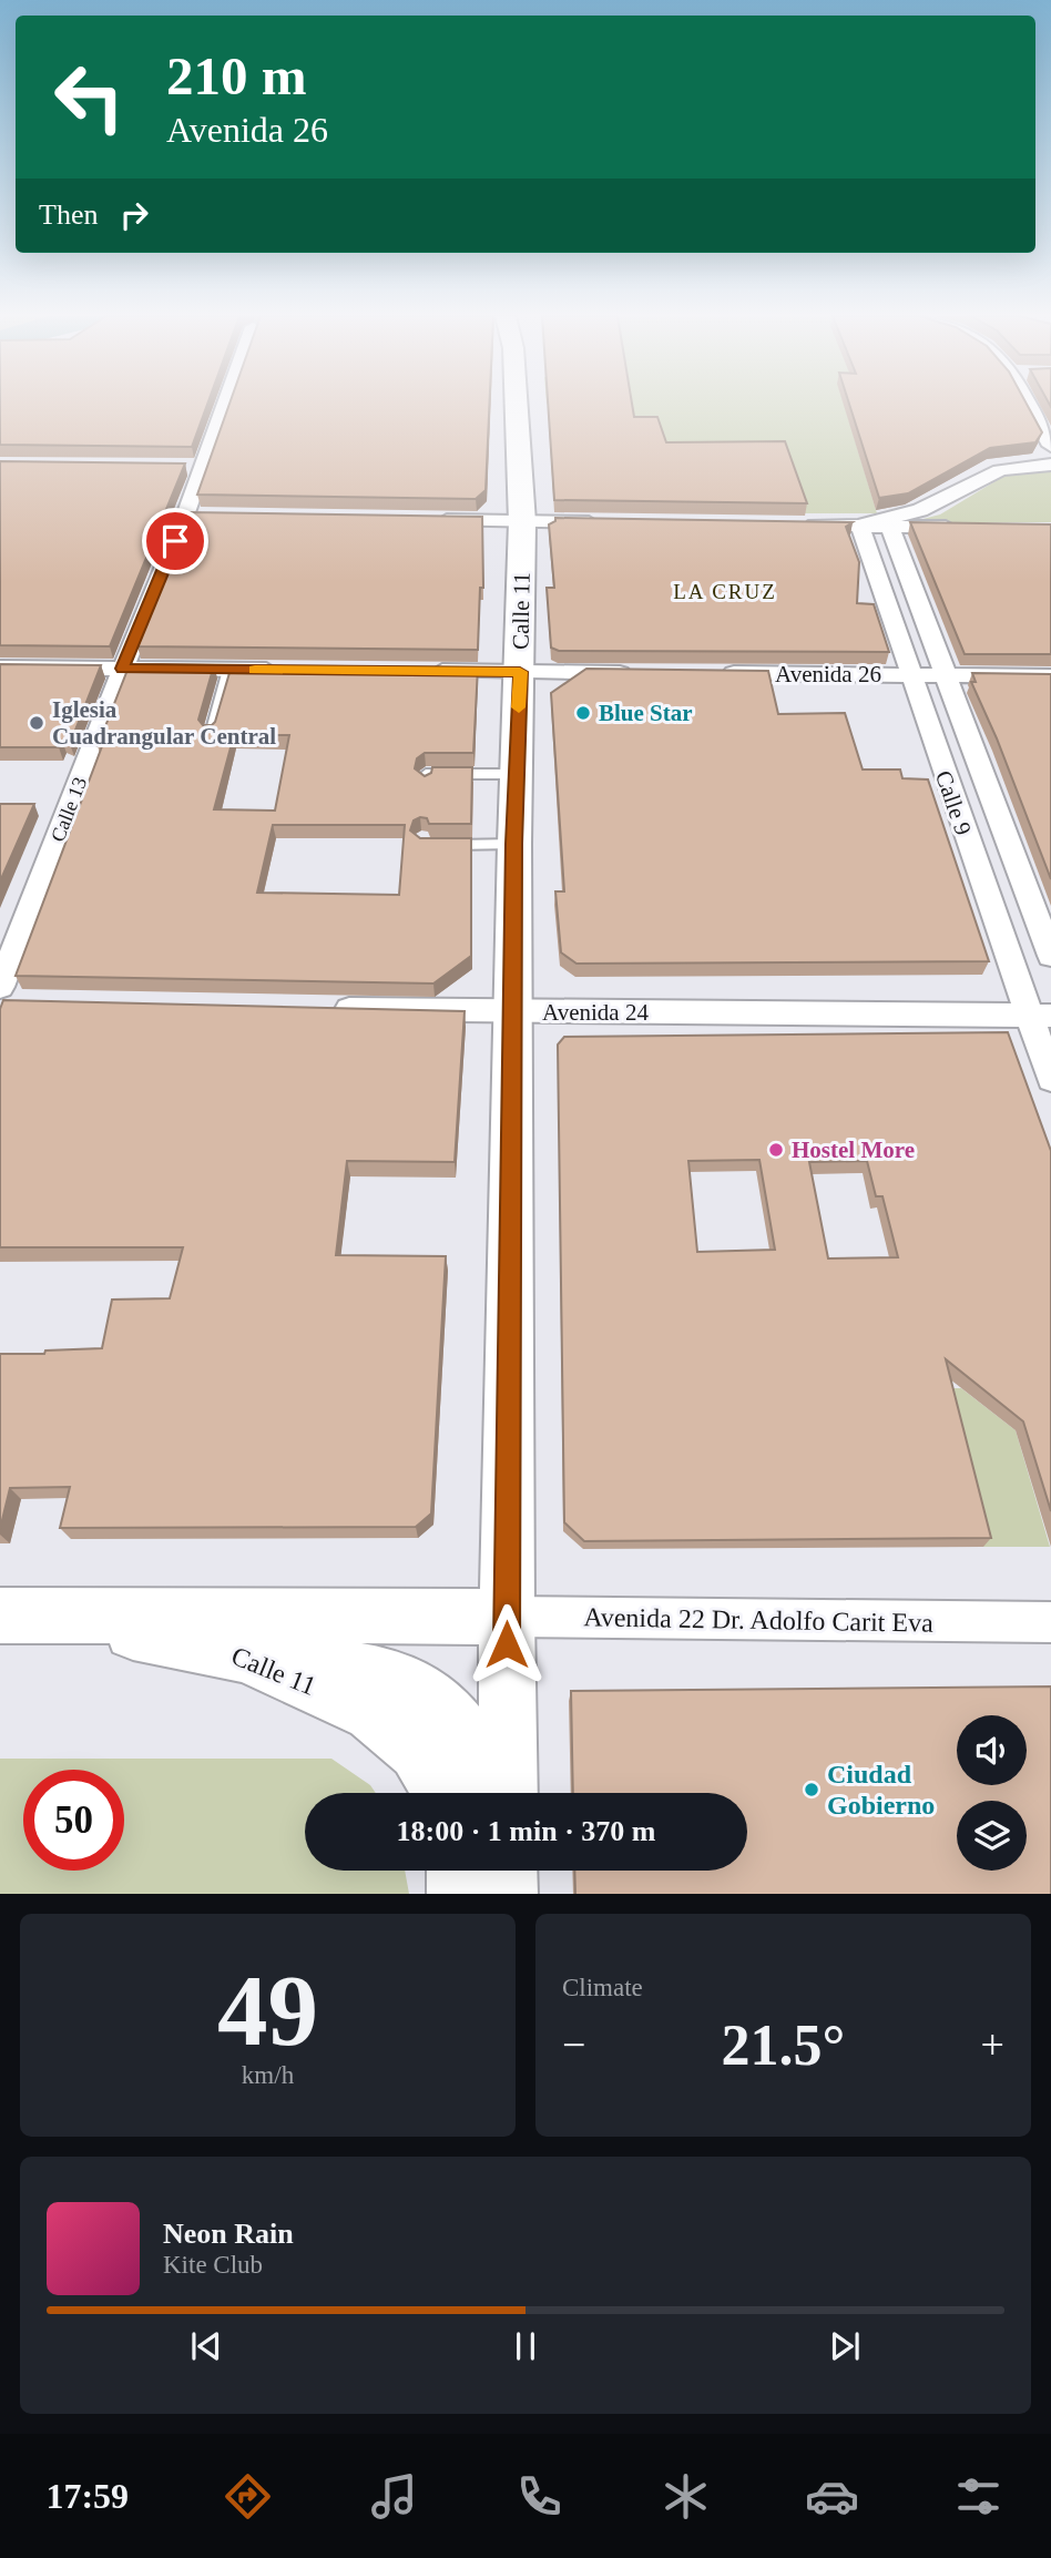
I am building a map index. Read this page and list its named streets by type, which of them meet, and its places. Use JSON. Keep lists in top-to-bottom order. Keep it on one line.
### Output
{"streets":{"main road":["Calle 11","Avenida 22 Dr. Adolfo Carit Eva"],"street":["Avenida 26","Calle 9","Calle 13","Avenida 24"]},"crossings":[["Calle 11","Avenida 24"],["Calle 11","Avenida 22 Dr. Adolfo Carit Eva"],["Avenida 26","Calle 9"],["Calle 9","Avenida 24"]],"districts":["LA CRUZ"],"places":["Blue Star","Iglesia Cuadrangular Central","Hostel More","Ciudad Gobierno"],"page":{"turn":["210 m","Avenida 26"],"then":"Then","limit":"50","trip":"18:00 · 1 min · 370 m","tile":[["49","km/h"],"Climate"],"heat":["−","21.5°","+"],"song":["Neon Rain","Kite Club"],"tabs":"17:59"}}
